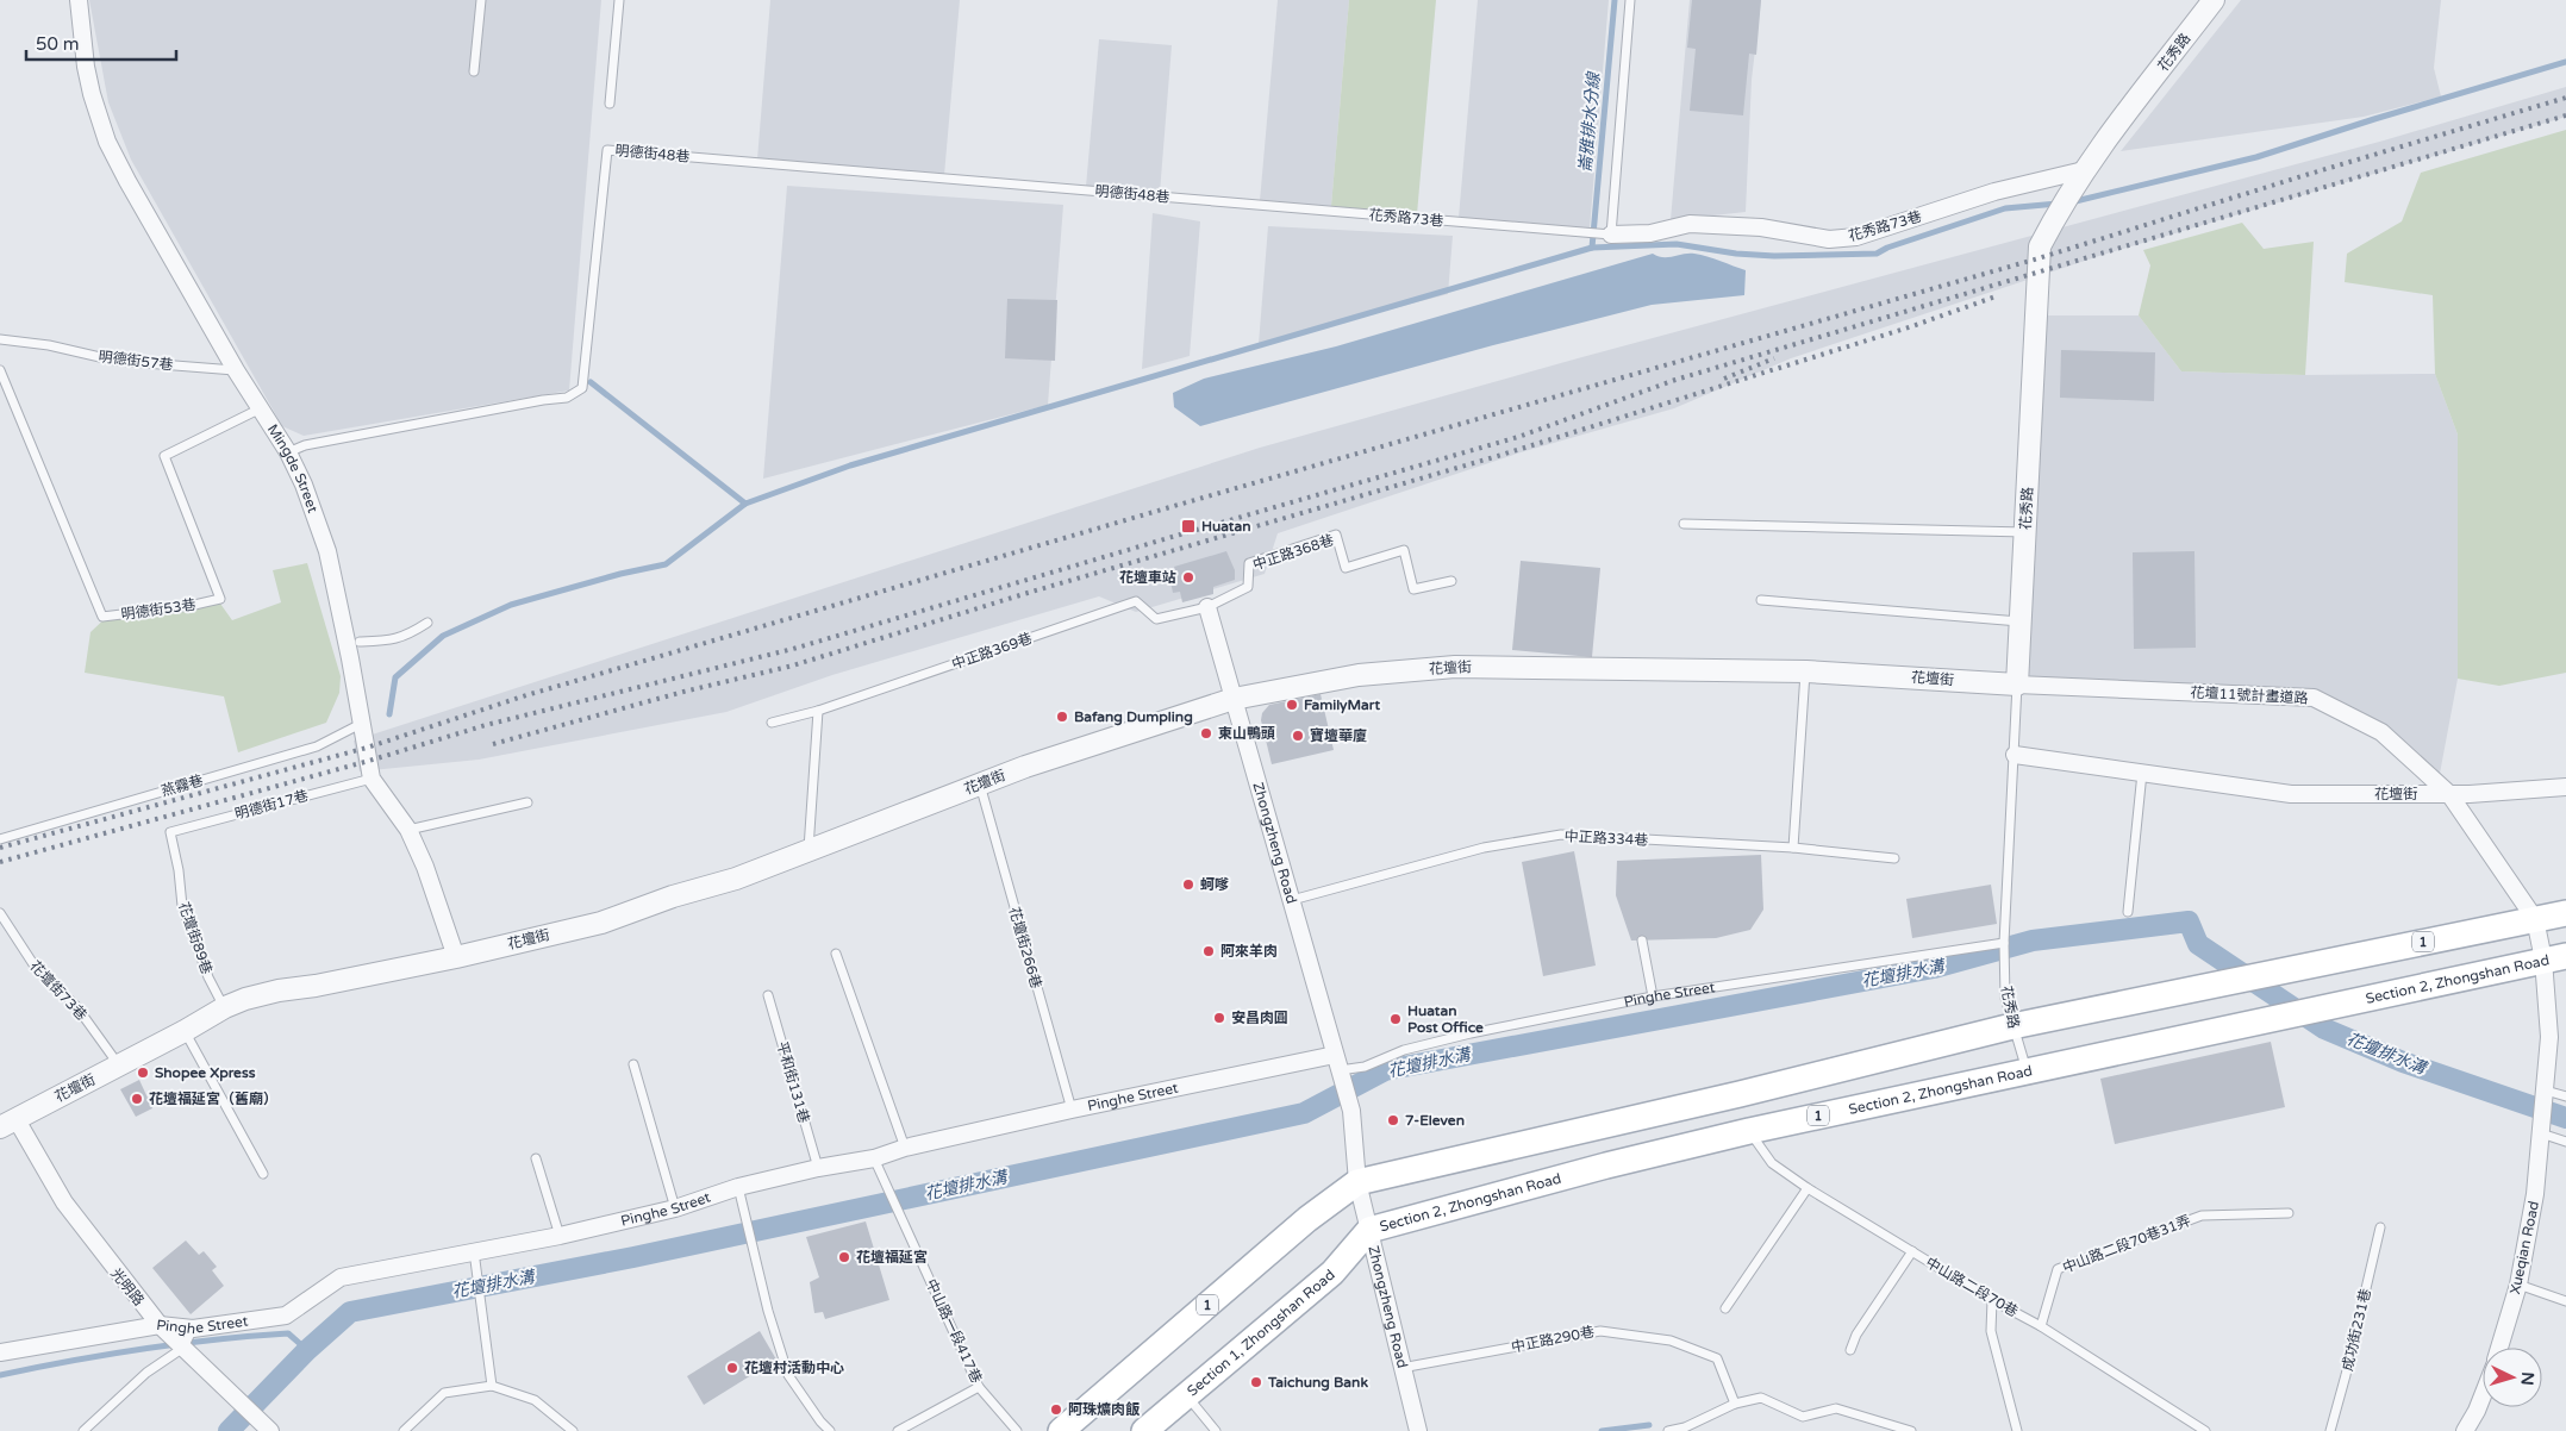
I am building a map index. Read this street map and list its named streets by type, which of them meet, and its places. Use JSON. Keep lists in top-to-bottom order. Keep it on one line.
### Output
{"streets":{"main road":["1","Section 2, Zhongshan Road","Section 1, Zhongshan Road"],"street":["花秀路","花秀路73巷","Mingde Street","花壇街","花壇11號計畫道路","Zhongzheng Road","Pinghe Street","Xueqian Road","光明路"],"lane":["明德街48巷","明德街57巷","中正路368巷","明德街53巷","中正路369巷","燕霧巷","明德街17巷","中正路334巷","花壇街89巷","花壇街266巷","花壇街73巷","平和街131巷","中山路二段70巷31弄","中山路二段70巷","成功街231巷","中山路一段417巷","中正路290巷"]},"crossings":[["花秀路","花秀路73巷"],["花秀路","花壇街"],["花秀路","花壇11號計畫道路"],["花秀路","1"],["花秀路","Section 2, Zhongshan Road"],["花秀路","Pinghe Street"],["明德街48巷","花秀路73巷"],["明德街48巷","Mingde Street"],["明德街57巷","Mingde Street"],["Mingde Street","明德街53巷"],["Mingde Street","花壇街"],["Mingde Street","燕霧巷"],["Mingde Street","明德街17巷"],["中正路368巷","中正路369巷"],["中正路368巷","Zhongzheng Road"],["中正路369巷","Zhongzheng Road"],["花壇街","花壇11號計畫道路"],["花壇街","Zhongzheng Road"],["花壇街","花壇街89巷"],["花壇街","花壇街266巷"],["花壇街","花壇街73巷"],["花壇街","光明路"],["花壇11號計畫道路","1"],["明德街17巷","花壇街89巷"],["中正路334巷","Zhongzheng Road"],["Zhongzheng Road","1"],["Zhongzheng Road","Section 2, Zhongshan Road"],["Zhongzheng Road","Pinghe Street"],["Zhongzheng Road","Section 1, Zhongshan Road"],["Zhongzheng Road","中正路290巷"],["花壇街266巷","Pinghe Street"],["Section 2, Zhongshan Road","中山路二段70巷"],["Section 2, Zhongshan Road","Section 1, Zhongshan Road"],["Pinghe Street","平和街131巷"],["Pinghe Street","光明路"],["Pinghe Street","中山路一段417巷"],["中山路二段70巷31弄","中山路二段70巷"]],"water":["崙雅排水分線","花壇排水溝"],"places":{"transit":["Huatan"],"other":["花壇車站","FamilyMart","Bafang Dumpling","東山鴨頭","寶壇華廈","蚵嗲","阿來羊肉","安昌肉圓","Huatan Post Office","Shopee Xpress","花壇福延宮（舊廟）","7-Eleven","花壇福延宮","花壇村活動中心","Taichung Bank","阿珠爌肉飯"]},"scale_bar":"50 m","north":"right"}
